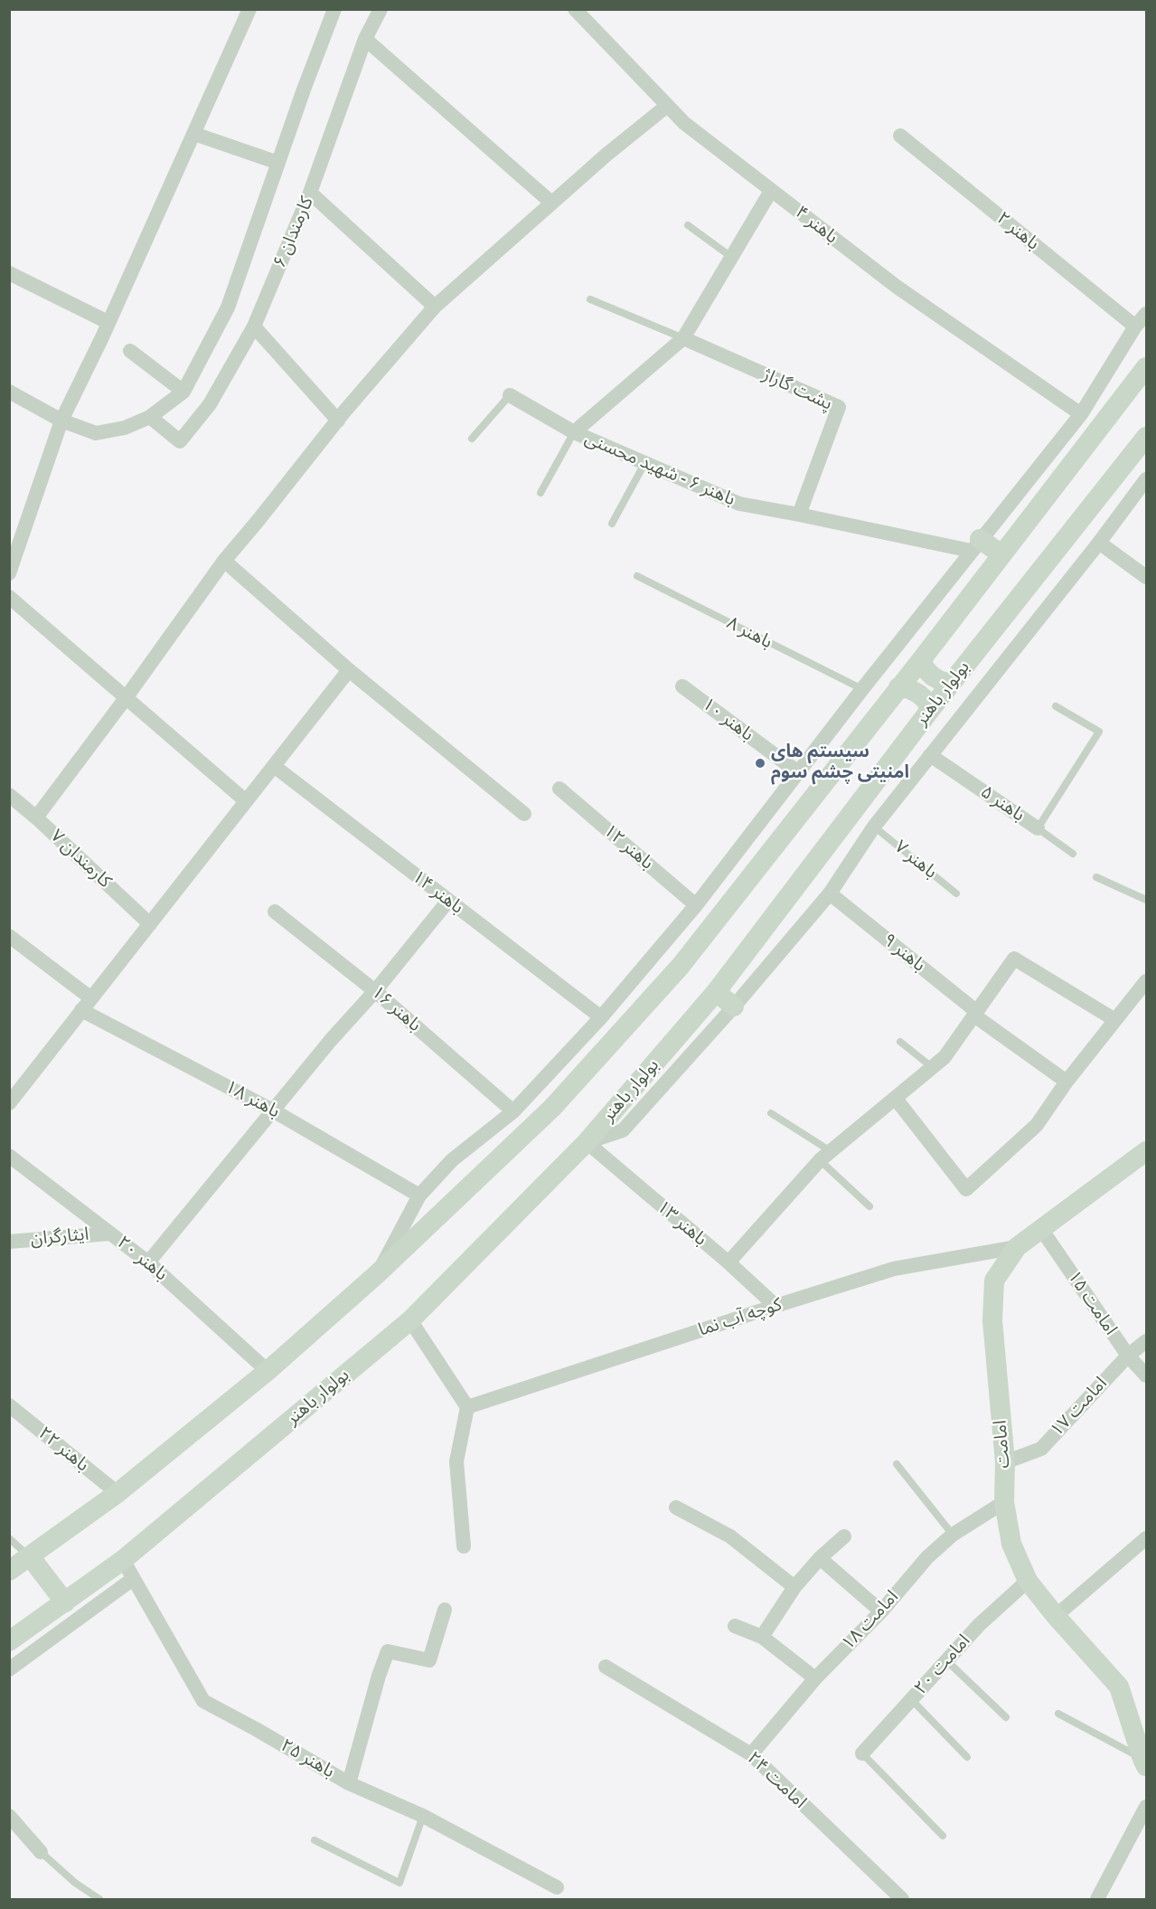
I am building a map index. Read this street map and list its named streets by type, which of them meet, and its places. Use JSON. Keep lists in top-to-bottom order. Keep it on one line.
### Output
{"streets":{"main road":["بولوار باهنر","امامت"],"street":["باهنر ۴","باهنر ۲","کارمندان ۶","پشت گاراژ","باهنر ۶ - شهید محسنی","باهنر ۱۰","باهنر ۵","باهنر ۱۲","کارمندان ۷","باهنر ۱۴","باهنر ۹","باهنر ۱۶","باهنر ۱۸","باهنر ۱۳","ایثارگران","باهنر ۲۰","امامت ۱۵","کوچه آب نما","امامت ۱۷","باهنر ۲۲","امامت ۱۸","امامت ۲۰","باهنر ۲۵","امامت ۲۴"],"lane":["باهنر ۸","باهنر ۷"]},"crossings":[["پشت گاراژ","باهنر ۶ - شهید محسنی"],["بولوار باهنر","باهنر ۱۳"],["بولوار باهنر","باهنر ۲۵"],["باهنر ۱۳","کوچه آب نما"],["ایثارگران","باهنر ۲۰"],["امامت ۱۵","امامت ۱۷"],["امامت ۱۵","امامت"],["کوچه آب نما","امامت"],["امامت ۱۷","امامت"],["امامت","امامت ۱۸"],["امامت","امامت ۲۰"],["امامت ۱۸","امامت ۲۴"]],"places":["سیستم های امنیتی چشم سوم"]}
